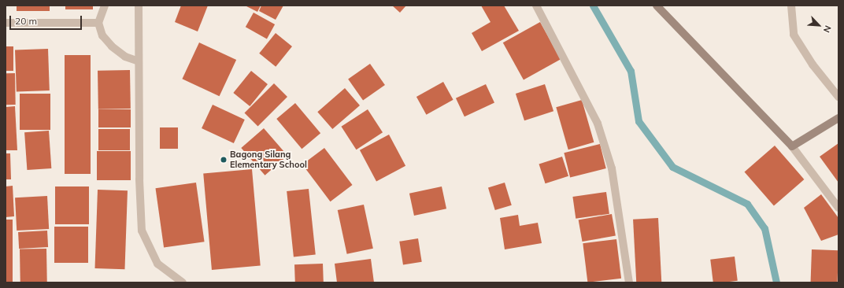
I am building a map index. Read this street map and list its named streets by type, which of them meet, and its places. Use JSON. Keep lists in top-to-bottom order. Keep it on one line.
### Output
{"places":["Bagong Silang Elementary School"],"scale_bar":"20 m","north":"bottom right"}
